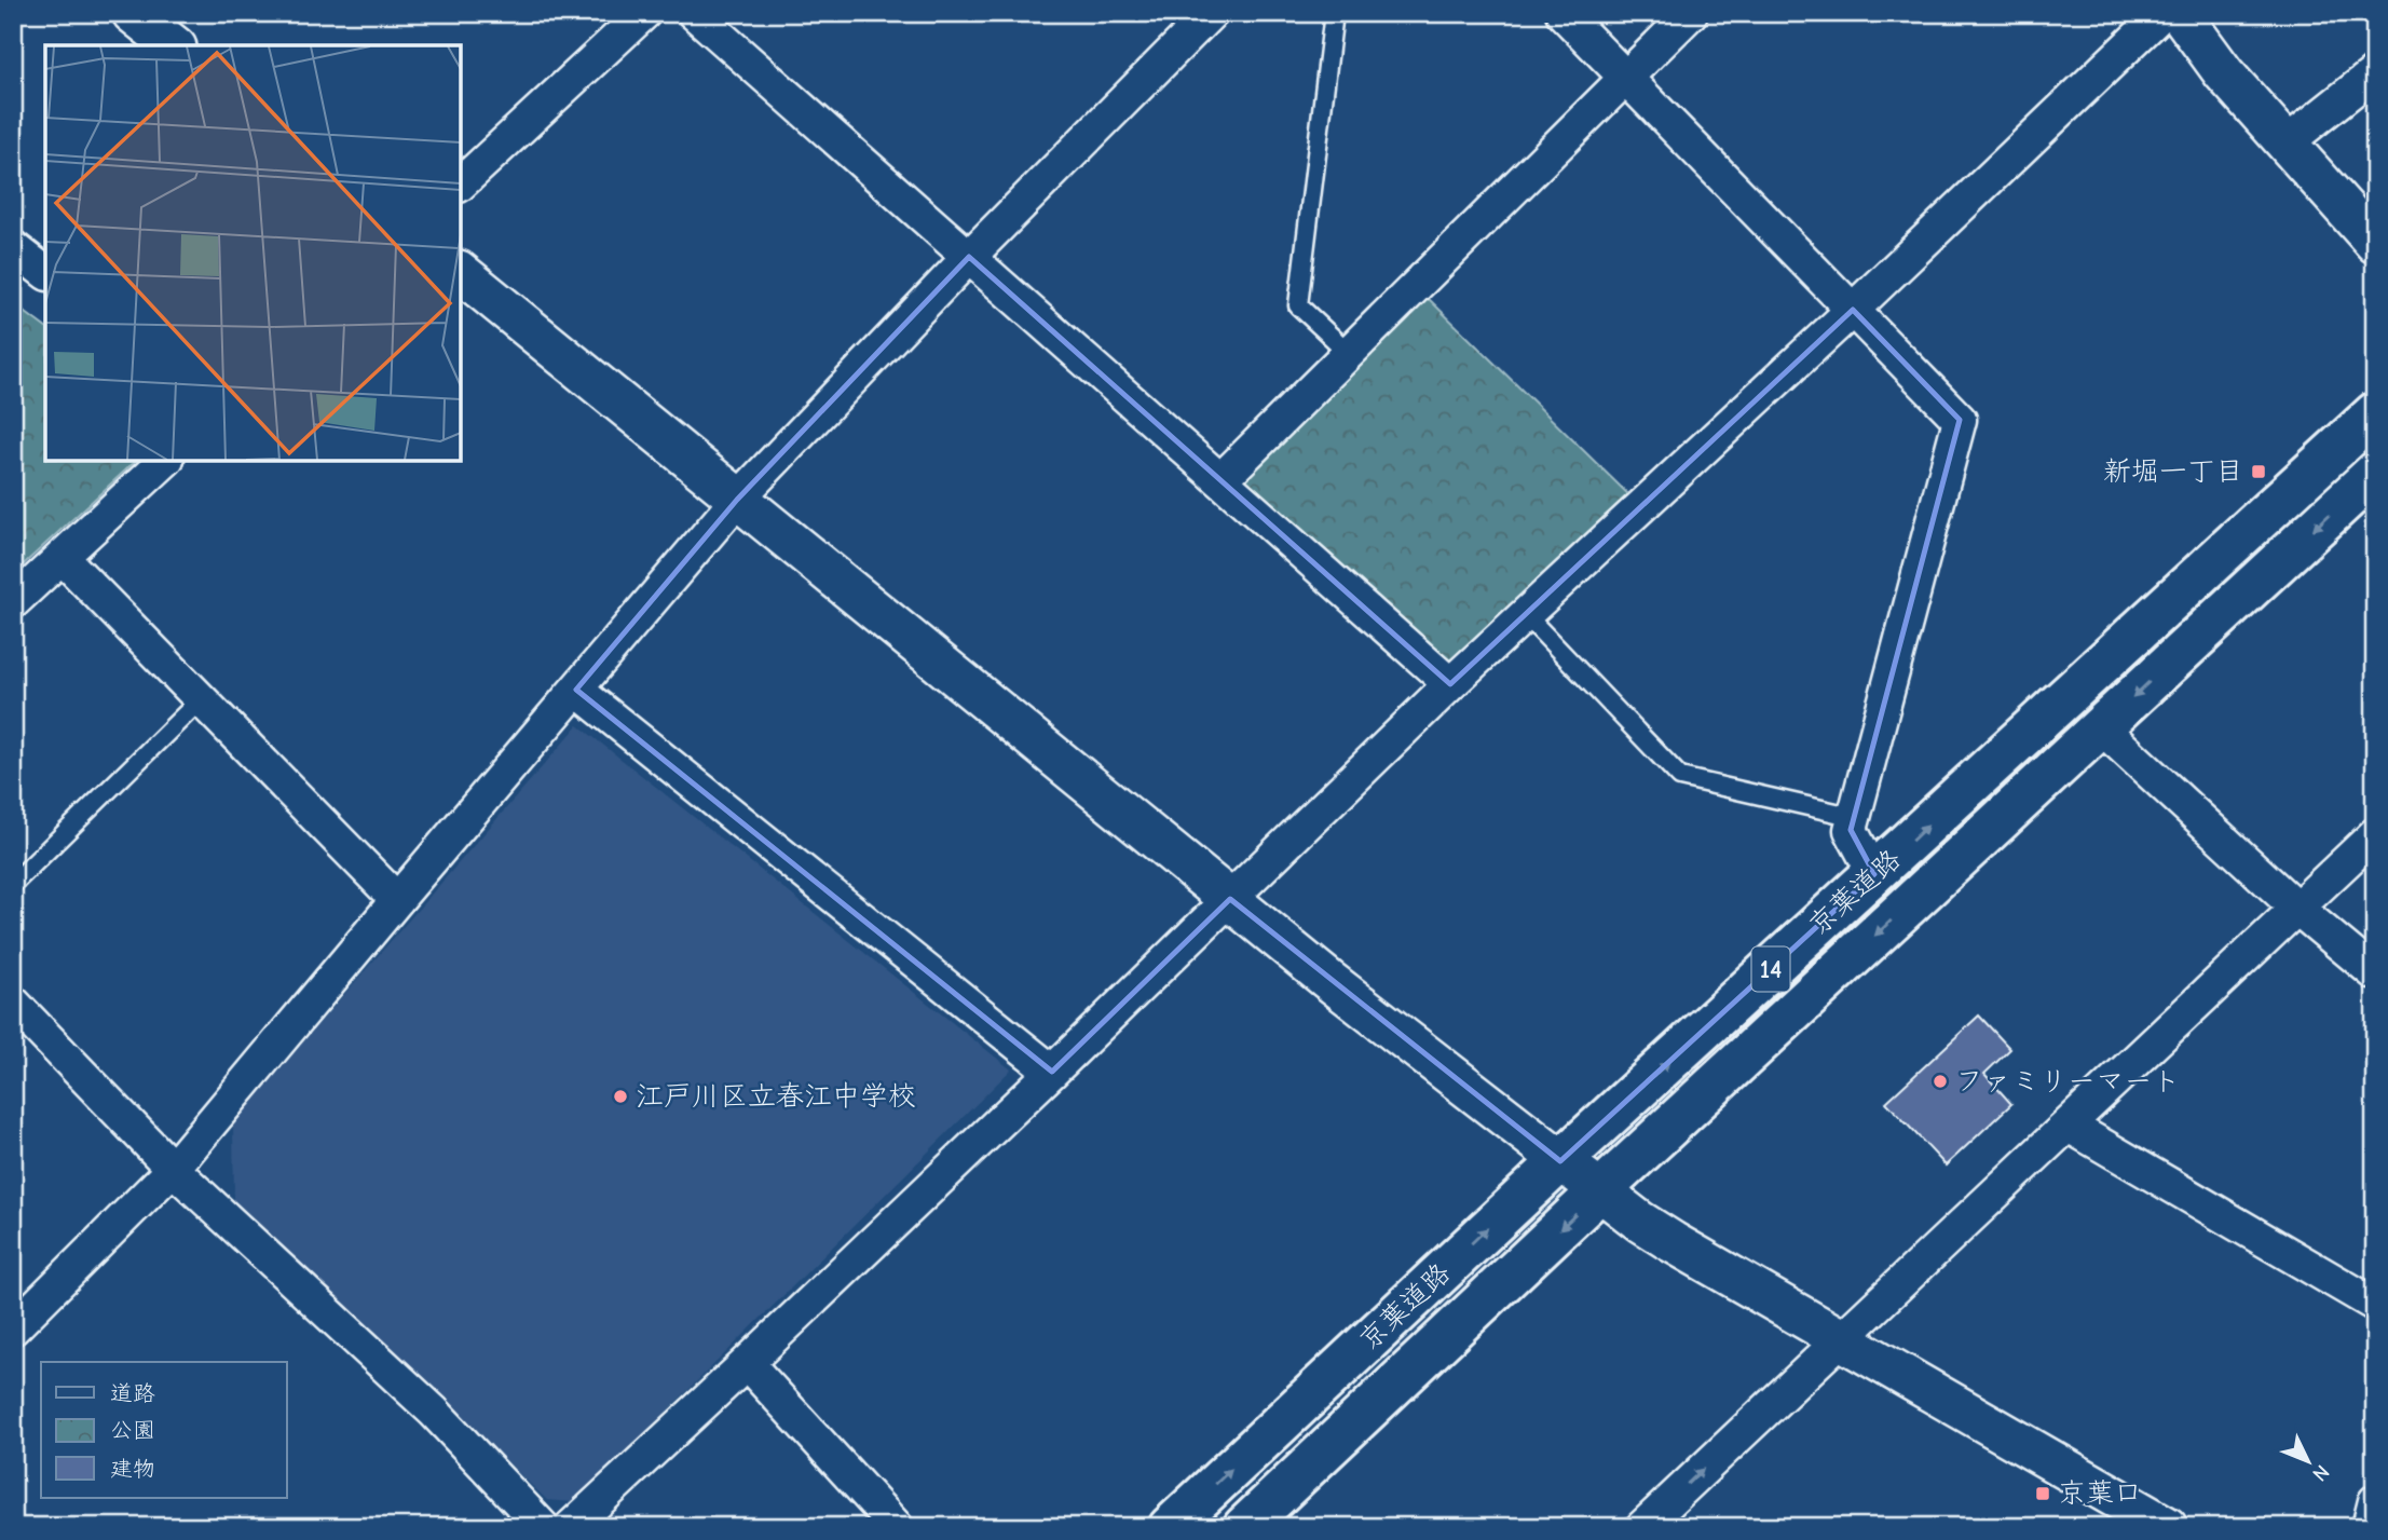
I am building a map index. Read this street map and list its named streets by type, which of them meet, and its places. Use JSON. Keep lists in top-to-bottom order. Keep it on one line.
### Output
{"streets":{"highway":["京葉道路","14"]},"places":{"transit":["新堀一丁目","京葉口"],"other":["ファミリーマート","江戸川区立春江中学校"]},"legend":["道路","公園","建物"],"north":"bottom right"}
